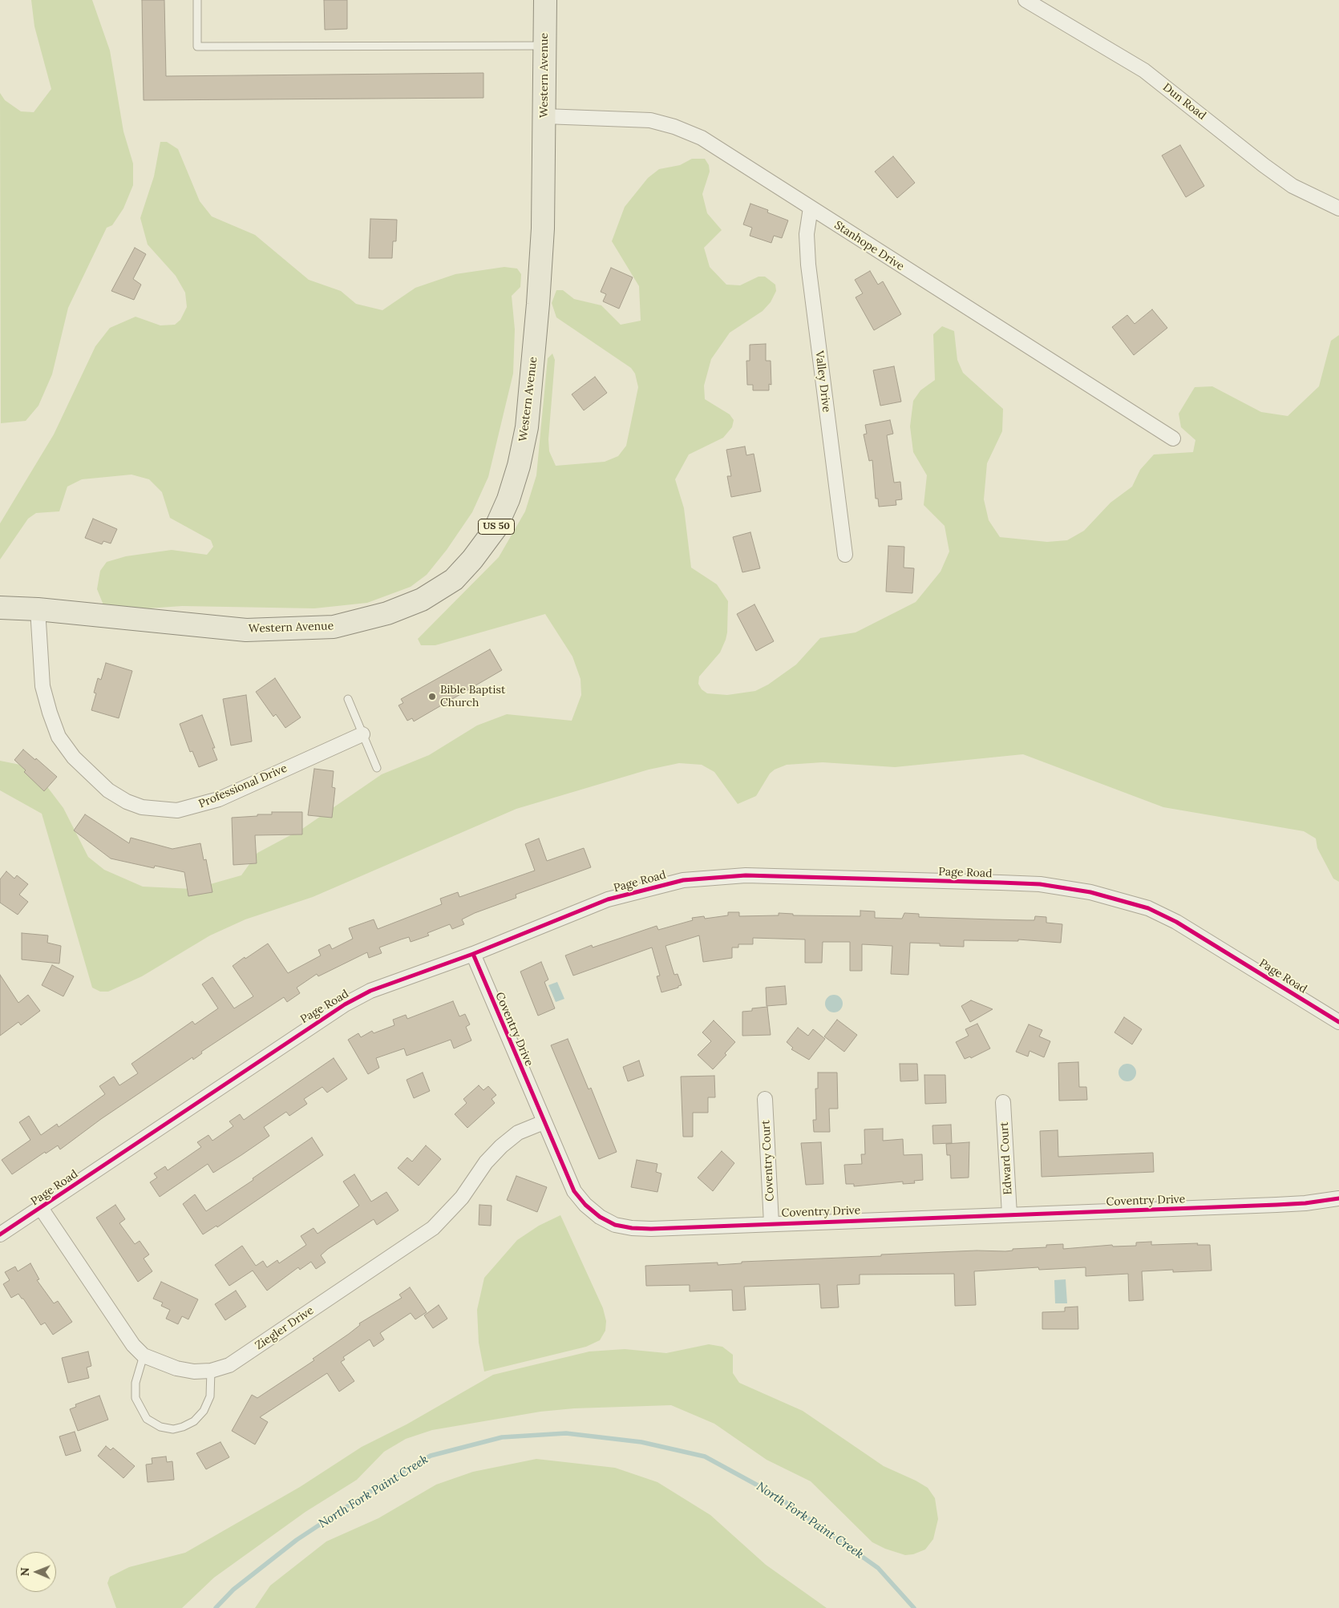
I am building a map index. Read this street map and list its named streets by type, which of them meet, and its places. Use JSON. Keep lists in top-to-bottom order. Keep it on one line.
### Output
{"streets":{"main road":["Western Avenue","US 50"],"street":["Dun Road","Stanhope Drive","Valley Drive","Professional Drive","Page Road","Coventry Drive","Edward Court","Coventry Court","Ziegler Drive"]},"crossings":[["Western Avenue","Stanhope Drive"],["Western Avenue","Professional Drive"],["Stanhope Drive","Valley Drive"],["Page Road","Coventry Drive"],["Page Road","Ziegler Drive"],["Coventry Drive","Edward Court"],["Coventry Drive","Coventry Court"],["Coventry Drive","Ziegler Drive"]],"water":["North Fork Paint Creek"],"places":["Bible Baptist Church"],"north":"left"}
